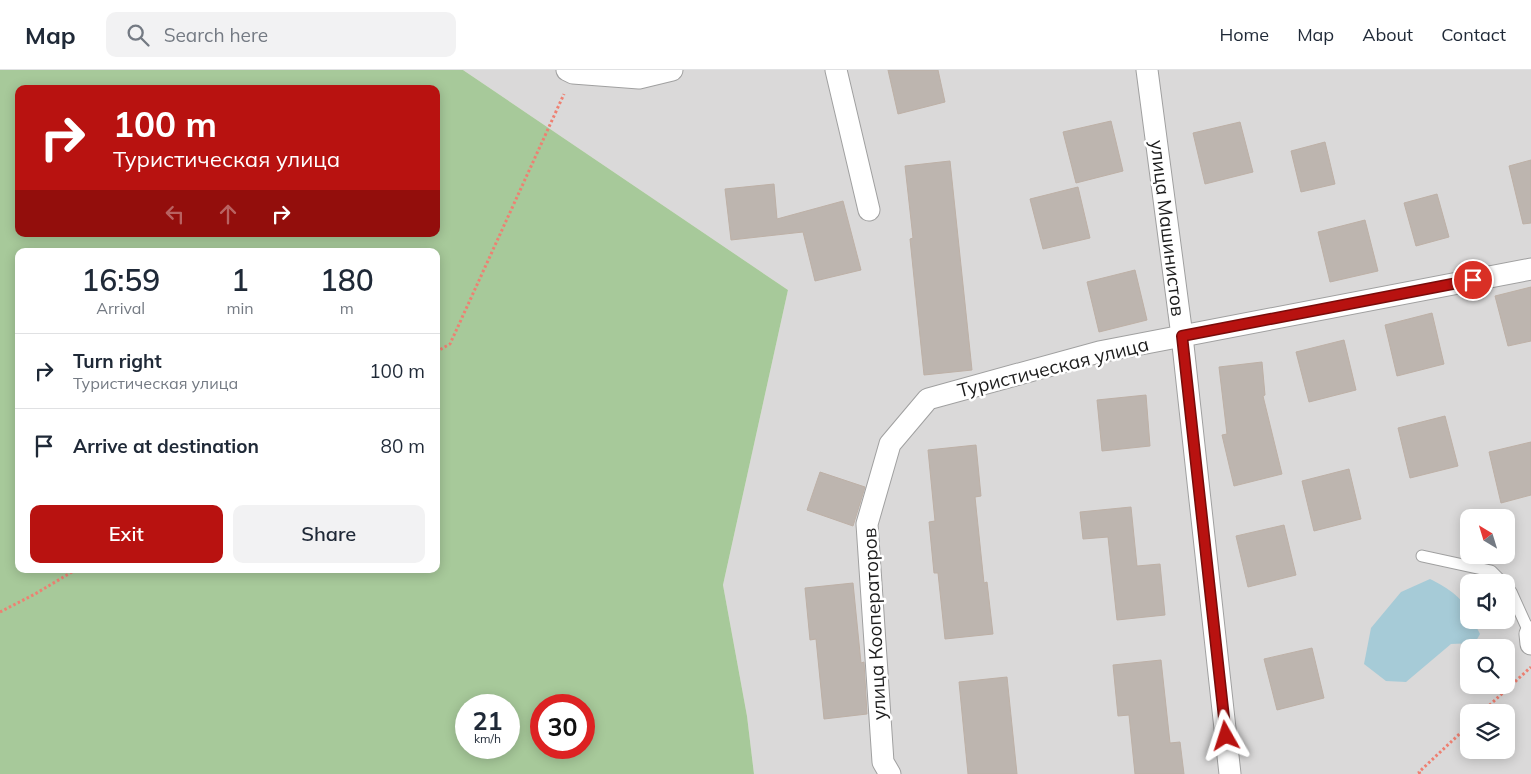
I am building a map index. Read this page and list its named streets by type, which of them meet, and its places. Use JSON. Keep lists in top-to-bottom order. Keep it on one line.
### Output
{"streets":{"street":["улица Машинистов","Туристическая улица","улица Кооператоров"]},"crossings":[["улица Машинистов","Туристическая улица"],["Туристическая улица","улица Кооператоров"]],"north":"top left","page":{"header":"Map","search":"Search here","nav":["Home","Map","About","Contact"],"turn":["100 m","Туристическая улица"],"eta":["16:59","Arrival","1","min","180","m"],"list":[{"name":"Turn right","note":"Туристическая улица","value":"100 m"},{"name":"Arrive at destination","value":"80 m"}],"buttons":["Exit","Share"],"speed":"21 km/h","limit":"30"}}
